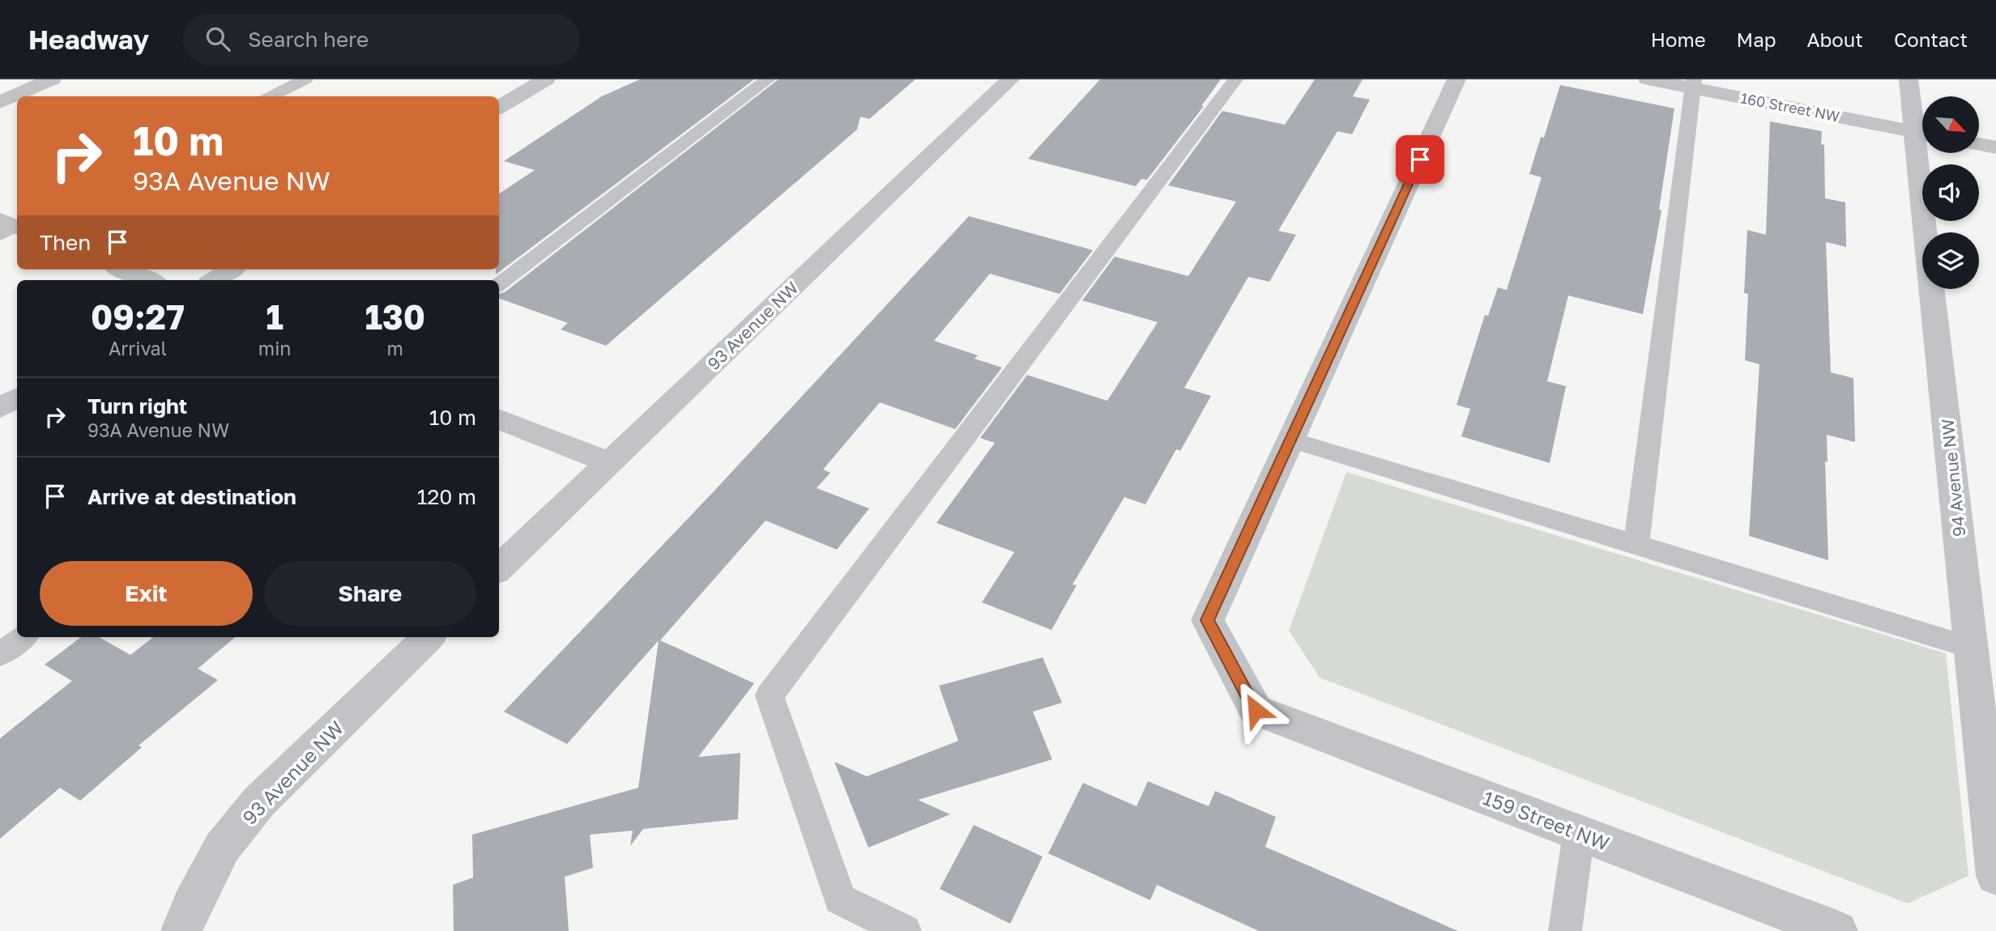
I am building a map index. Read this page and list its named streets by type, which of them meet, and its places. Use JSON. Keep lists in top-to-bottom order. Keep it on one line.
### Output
{"streets":{"street":["160 Street NW","93 Avenue NW","94 Avenue NW","159 Street NW"]},"north":"bottom right","page":{"header":"Headway","search":"Search here","nav":["Home","Map","About","Contact"],"turn":["10 m","93A Avenue NW"],"then":"Then","eta":["09:27","Arrival","1","min","130","m"],"list":[{"name":"Turn right","note":"93A Avenue NW","value":"10 m"},{"name":"Arrive at destination","value":"120 m"}],"buttons":["Exit","Share"]}}
